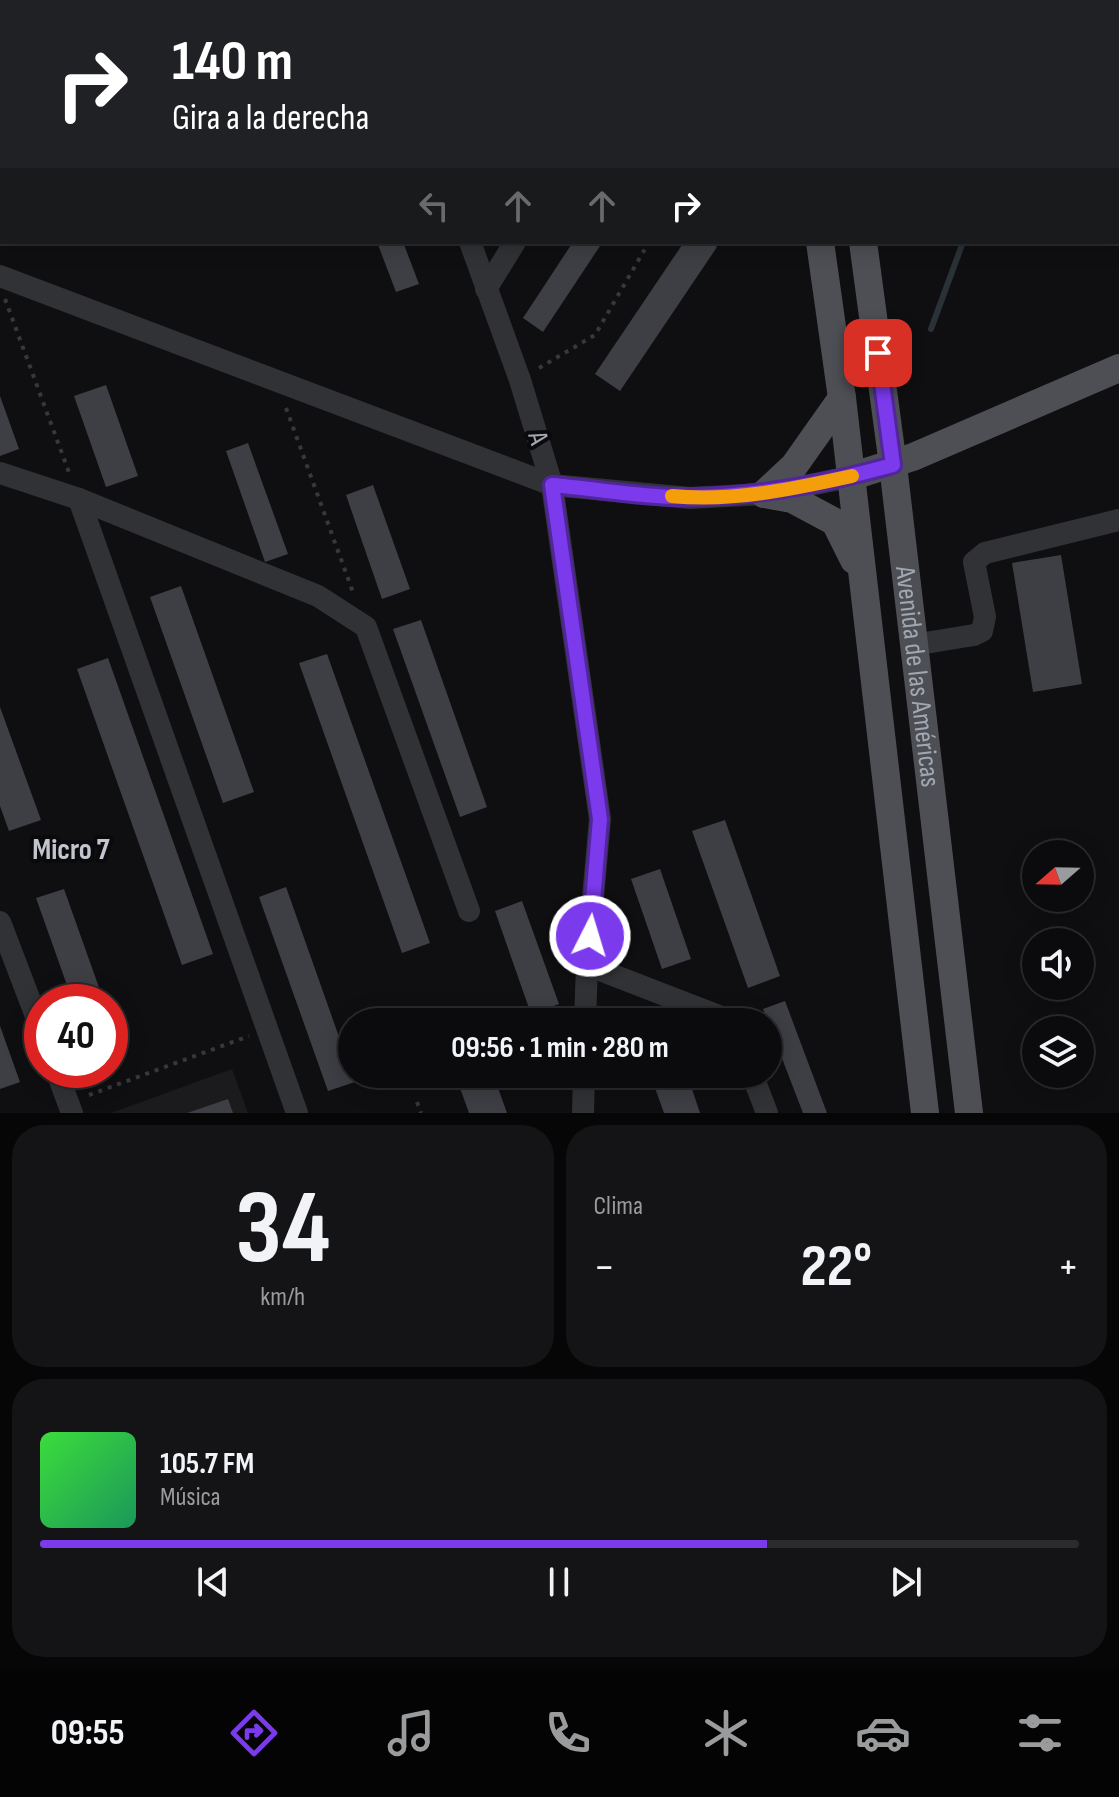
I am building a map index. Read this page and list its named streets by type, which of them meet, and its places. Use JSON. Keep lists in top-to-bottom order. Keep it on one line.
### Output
{"streets":{"main road":["Avenida de las Américas"],"street":["A"]},"districts":["Micro 7"],"north":"left","page":{"turn":["140 m","Gira a la derecha"],"limit":"40","trip":"09:56 · 1 min · 280 m","tile":[["34","km/h"],"Clima"],"heat":["−","22°","+"],"song":["105.7 FM","Música"],"tabs":"09:55"}}
